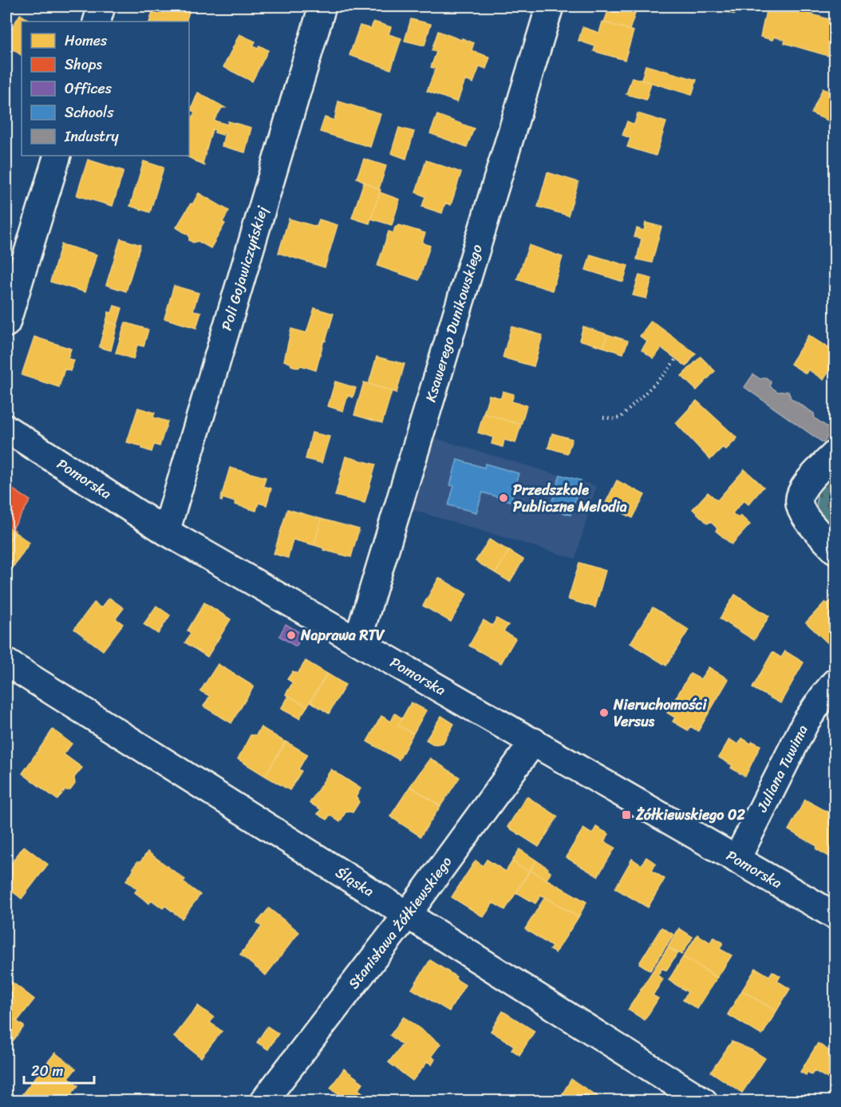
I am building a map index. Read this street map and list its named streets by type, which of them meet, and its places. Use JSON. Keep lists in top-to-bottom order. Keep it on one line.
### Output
{"streets":{"street":["Poli Gojawiczyńskiej","Ksawerego Dunikowskiego","Pomorska","Juliana Tuwima","Śląska","Stanisława Żółkiewskiego"]},"crossings":[["Poli Gojawiczyńskiej","Pomorska"],["Ksawerego Dunikowskiego","Pomorska"],["Pomorska","Juliana Tuwima"],["Pomorska","Stanisława Żółkiewskiego"],["Śląska","Stanisława Żółkiewskiego"]],"places":{"other":["Przedszkole Publiczne Melodia","Naprawa RTV","Nieruchomości Versus"],"transit":["Żółkiewskiego 02"]},"legend":["Homes","Shops","Offices","Schools","Industry"],"scale_bar":"20 m"}
